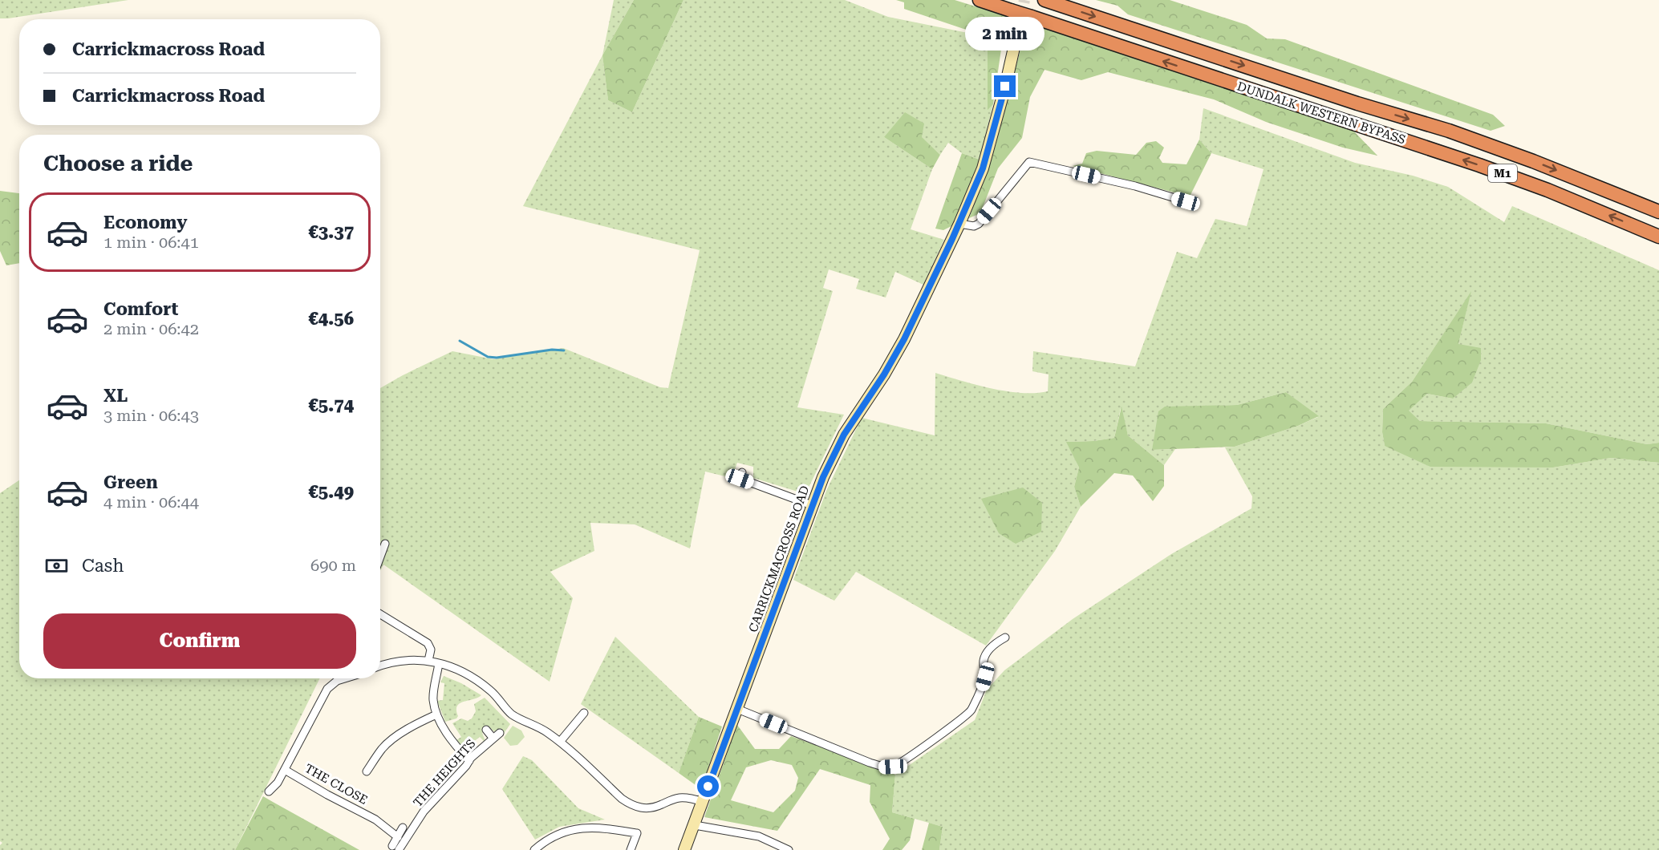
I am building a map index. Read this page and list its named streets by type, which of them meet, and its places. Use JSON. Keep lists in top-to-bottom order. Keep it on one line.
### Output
{"streets":{"highway":["DUNDALK WESTERN BYPASS","M1"],"main road":["CARRICKMACROSS ROAD"],"street":["THE HEIGHTS","THE CLOSE"]},"crossings":[["DUNDALK WESTERN BYPASS","CARRICKMACROSS ROAD"]],"page":{"bubble":"2 min","banner":["Carrickmacross Road","Carrickmacross Road"],"heading":"Choose a ride","list":[{"name":"Economy","note":"1 min · 06:41","value":"€3.37"},{"name":"Comfort","note":"2 min · 06:42","value":"€4.56"},{"name":"XL","note":"3 min · 06:43","value":"€5.74"},{"name":"Green","note":"4 min · 06:44","value":"€5.49"}],"pay":["Cash","690 m"],"buttons":"Confirm"}}
